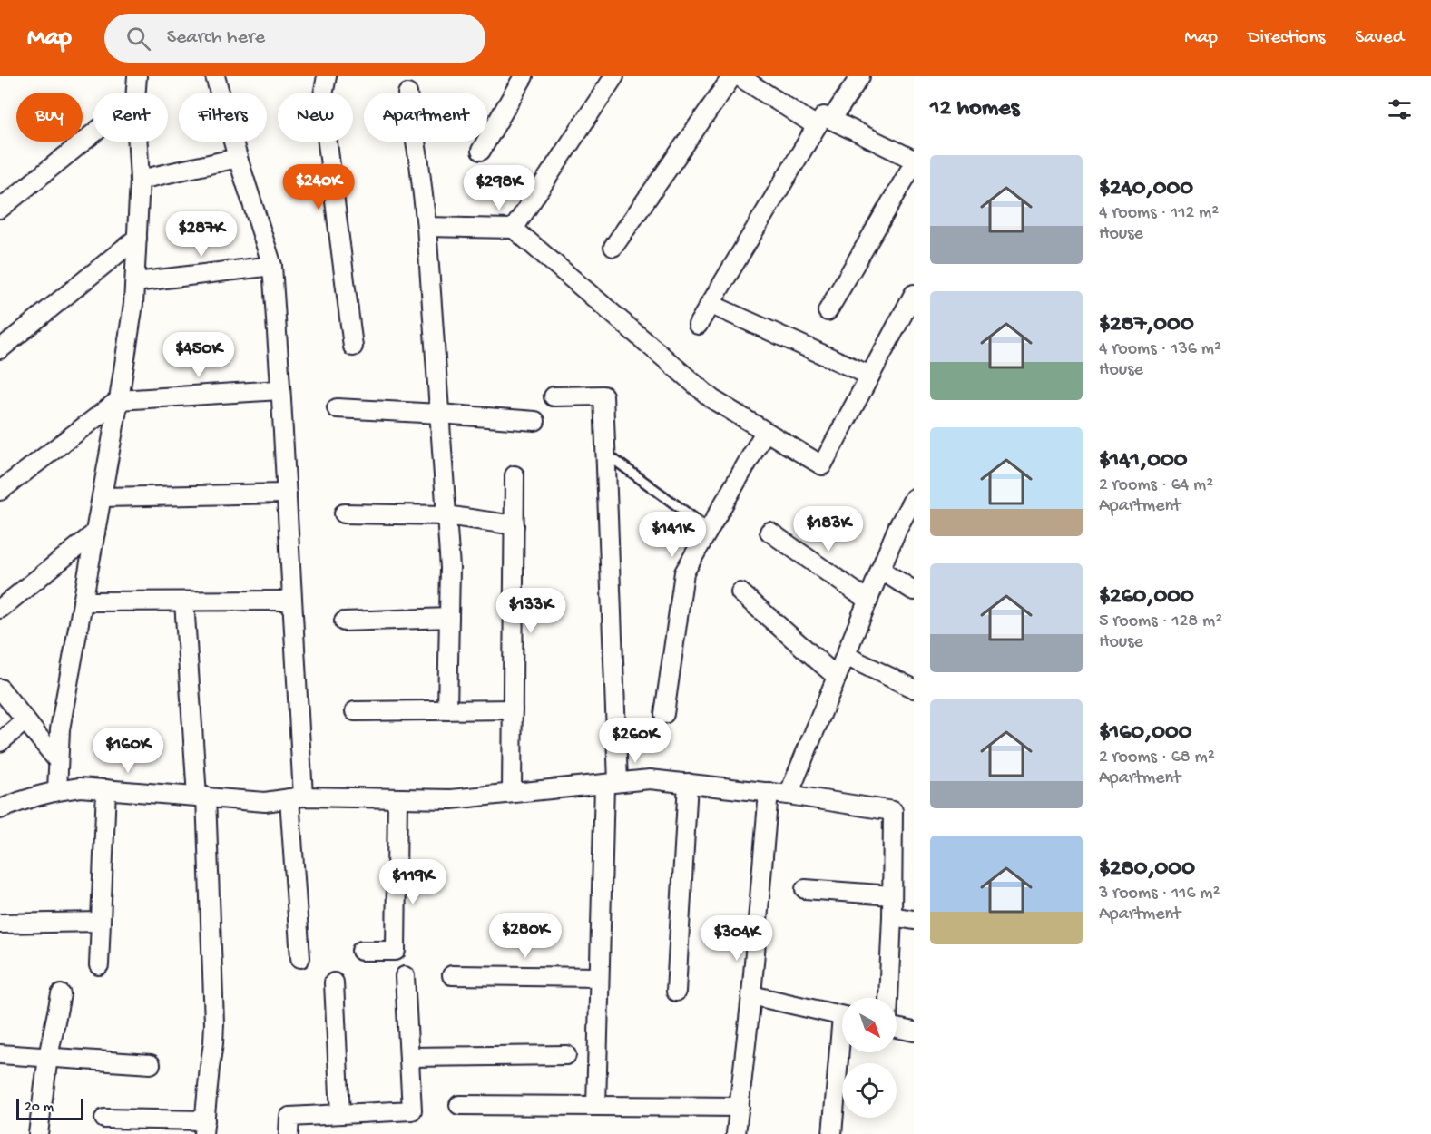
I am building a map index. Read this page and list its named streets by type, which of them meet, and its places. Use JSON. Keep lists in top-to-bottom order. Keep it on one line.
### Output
{"scale_bar":"20 m","north":"bottom right","page":{"header":"Map","search":"Search here","nav":["Map","Directions","Saved"],"heading":"12 homes","chip":["Buy","Rent","Filters","New","Apartment"],"list":[{"name":"$240,000","note":"4 rooms · 112 m² · House"},{"name":"$287,000","note":"4 rooms · 136 m² · House"},{"name":"$141,000","note":"2 rooms · 64 m² · Apartment"},{"name":"$260,000","note":"5 rooms · 128 m² · House"},{"name":"$160,000","note":"2 rooms · 68 m² · Apartment"},{"name":"$280,000","note":"3 rooms · 116 m² · Apartment"}],"price":["$240K","$298K","$287K","$450K","$183K","$141K","$133K","$260K","$160K","$119K","$280K","$304K"],"scale":"20 m"}}
